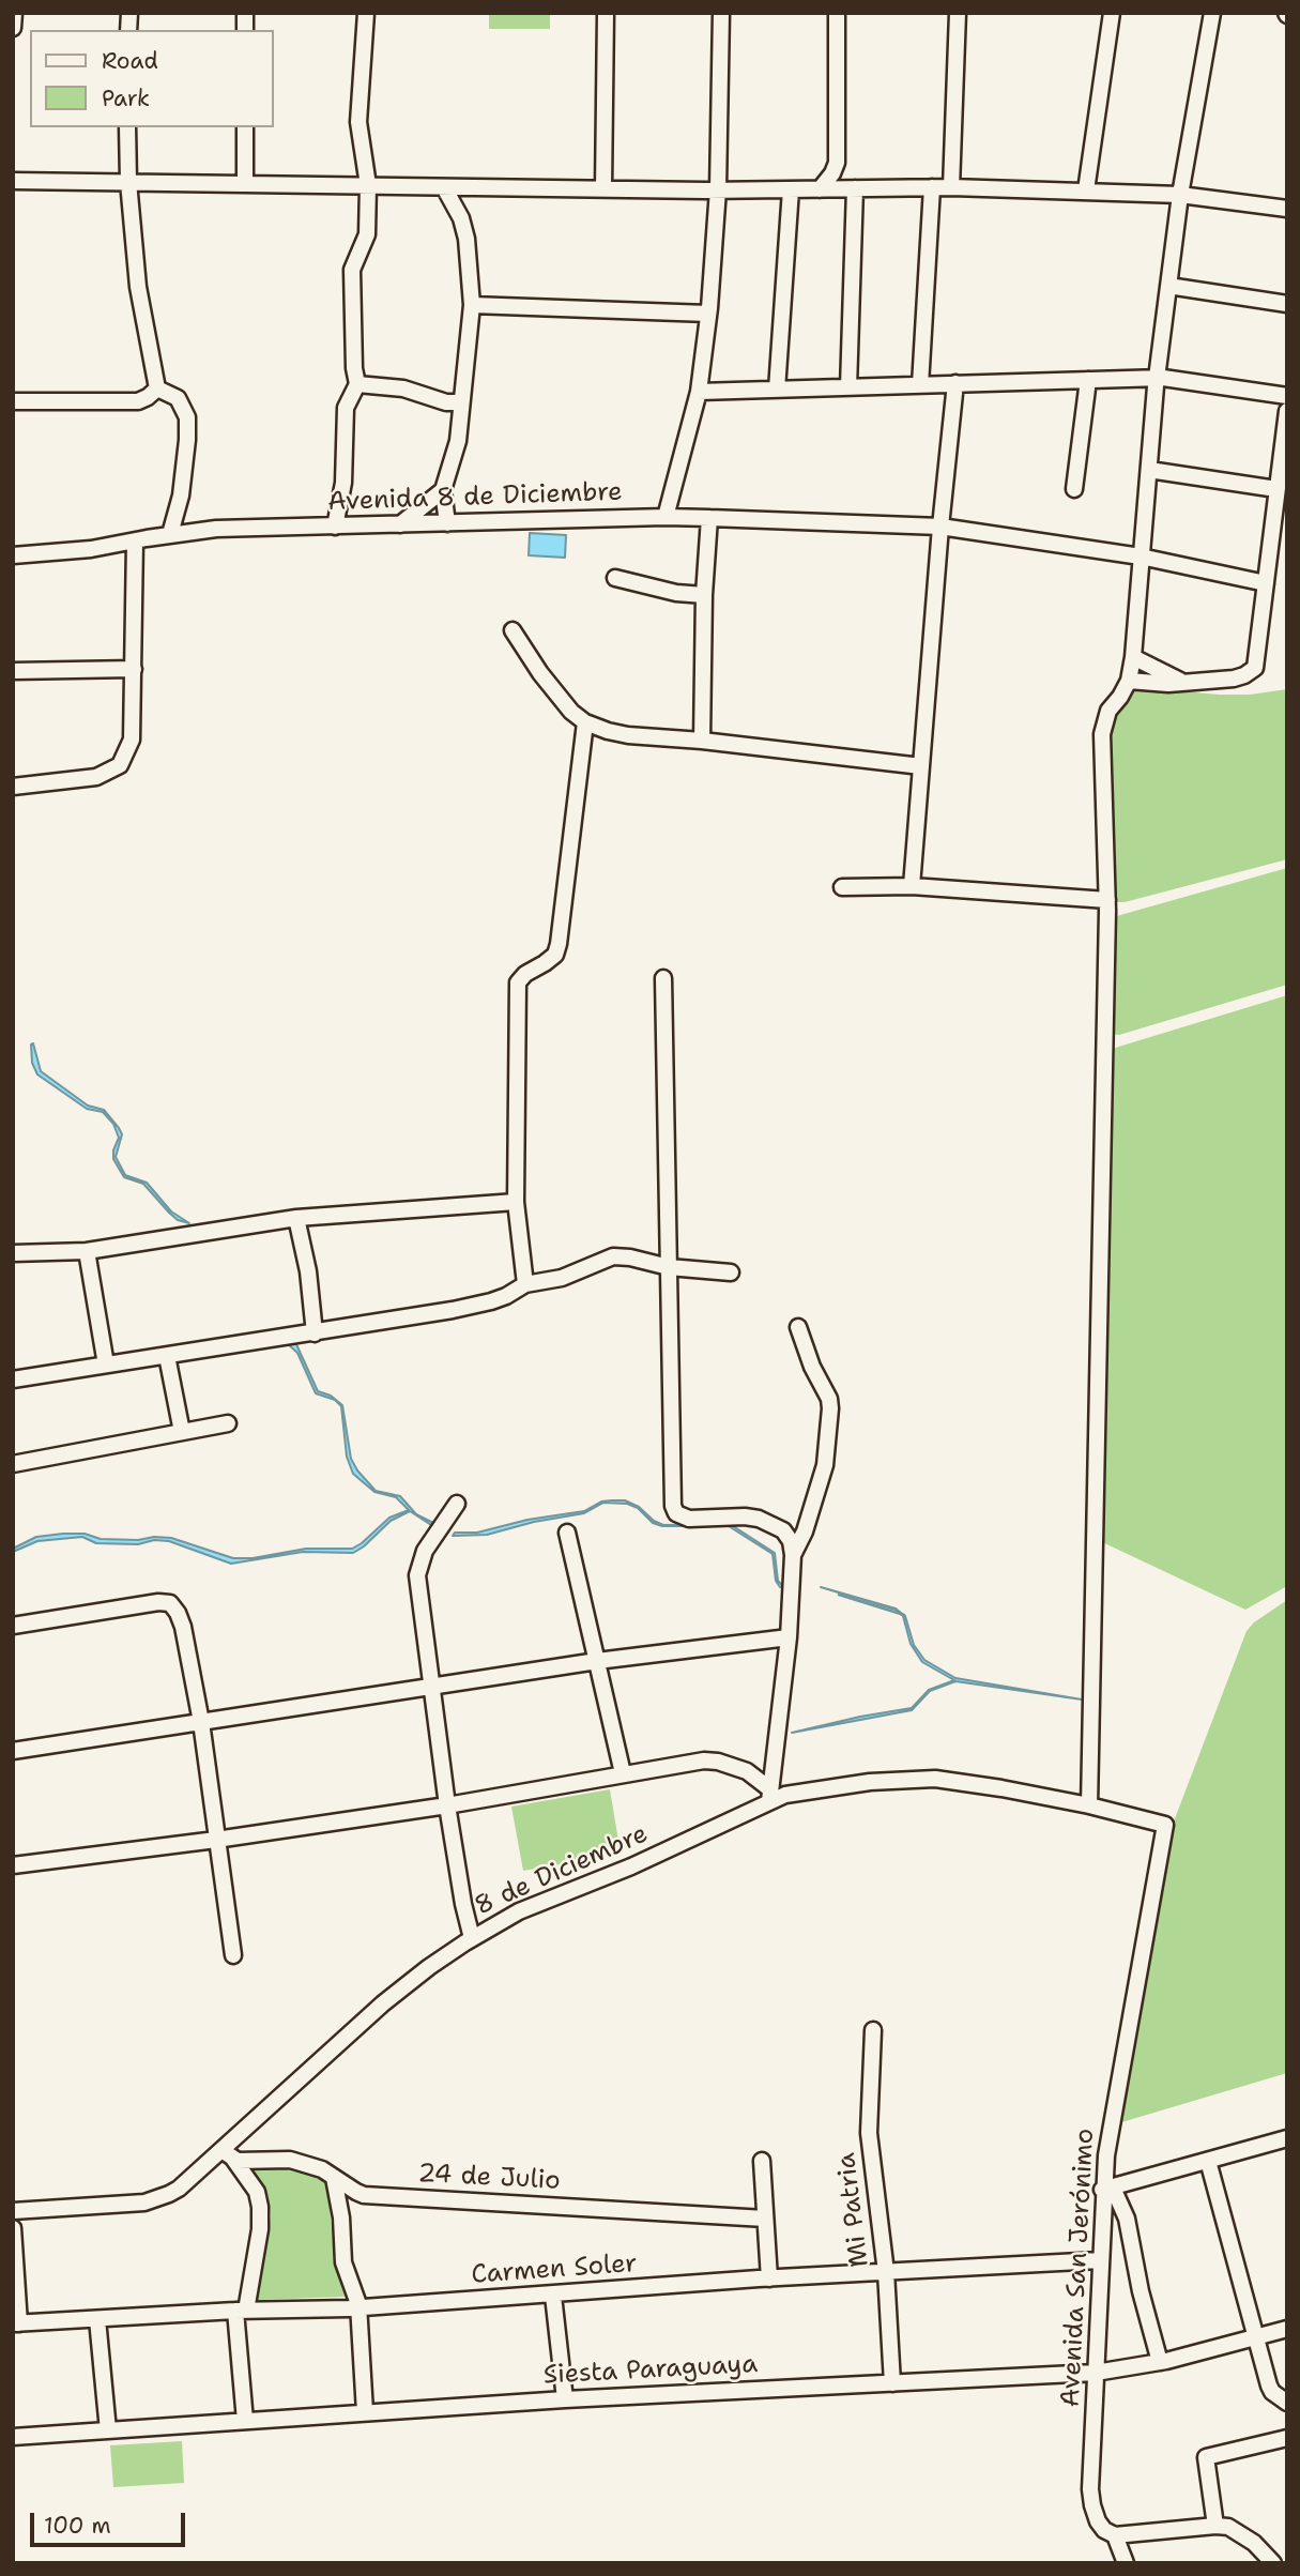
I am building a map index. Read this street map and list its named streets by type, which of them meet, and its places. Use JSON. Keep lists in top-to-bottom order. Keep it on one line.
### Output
{"streets":{"street":["Avenida 8 de Diciembre","8 de Diciembre","24 de Julio","Mi Patria","Avenida San Jerónimo","Carmen Soler","Siesta Paraguaya"]},"crossings":[["8 de Diciembre","24 de Julio"],["8 de Diciembre","Avenida San Jerónimo"],["Mi Patria","Carmen Soler"],["Mi Patria","Siesta Paraguaya"],["Avenida San Jerónimo","Carmen Soler"],["Avenida San Jerónimo","Siesta Paraguaya"]],"legend":["Road","Park"],"scale_bar":"100 m"}
